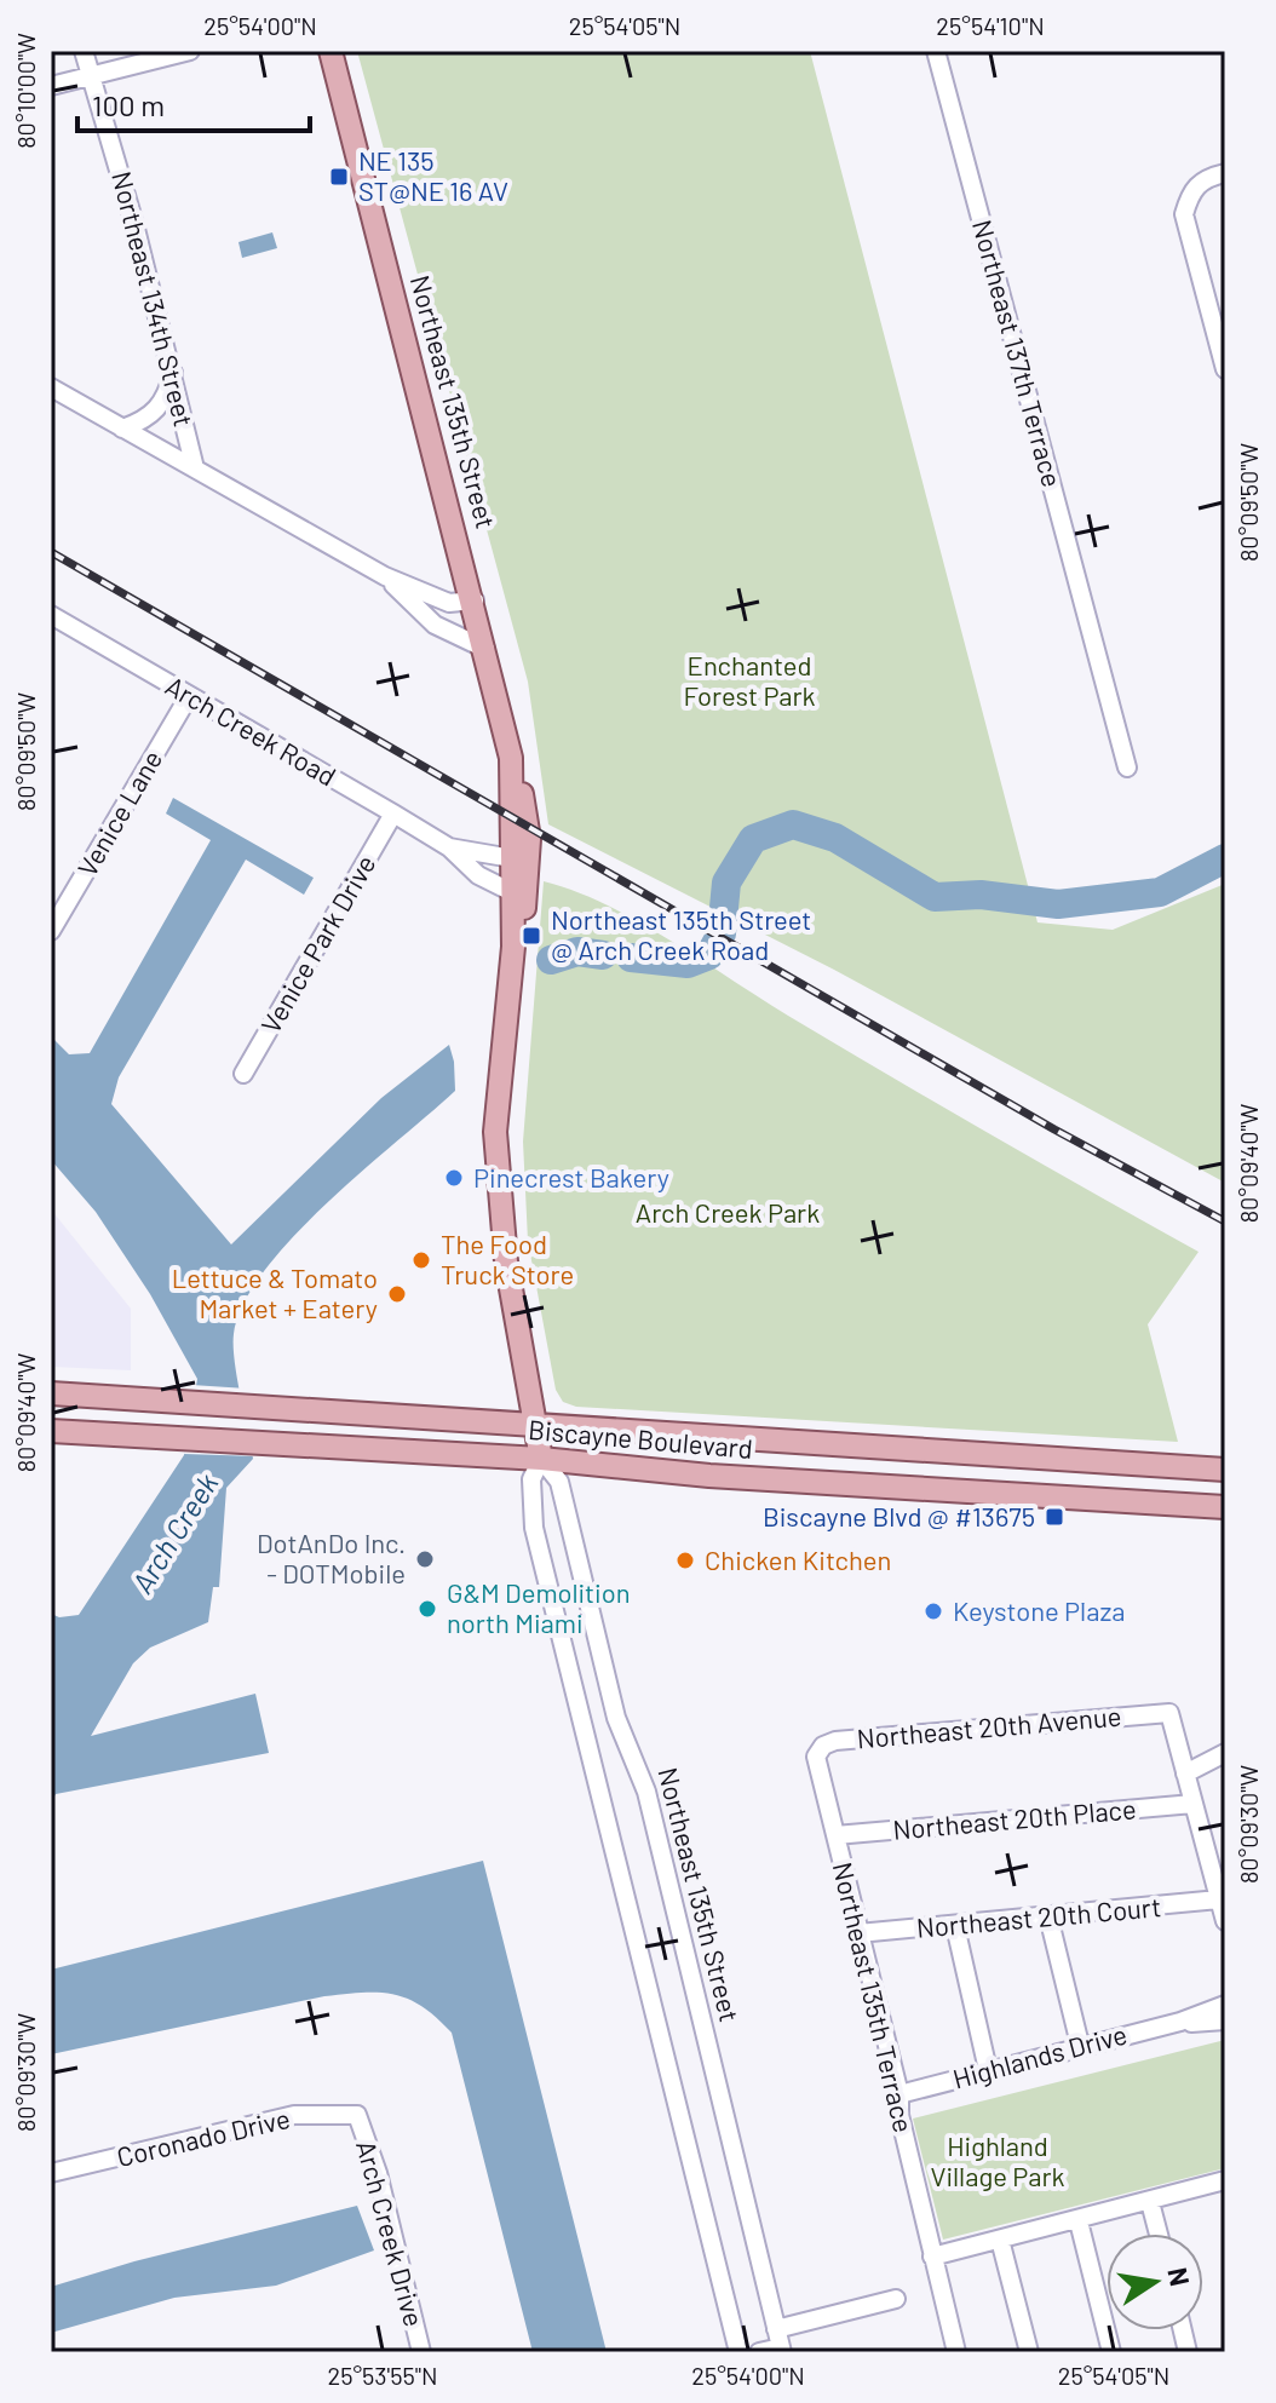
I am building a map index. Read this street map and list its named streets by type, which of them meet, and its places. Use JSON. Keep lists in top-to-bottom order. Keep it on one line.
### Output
{"streets":{"main road":["Northeast 135th Street","Biscayne Boulevard"],"street":["Northeast 134th Street","Northeast 137th Terrace","Arch Creek Road","Venice Lane","Venice Park Drive","Northeast 20th Avenue","Northeast 20th Place","Northeast 20th Court","Northeast 135th Terrace","Highlands Drive","Coronado Drive","Arch Creek Drive"]},"crossings":[["Northeast 135th Street","Arch Creek Road"],["Northeast 135th Street","Biscayne Boulevard"],["Arch Creek Road","Venice Lane"],["Arch Creek Road","Venice Park Drive"],["Northeast 20th Avenue","Northeast 135th Terrace"],["Northeast 20th Place","Northeast 135th Terrace"],["Northeast 20th Court","Northeast 135th Terrace"],["Northeast 135th Terrace","Highlands Drive"],["Coronado Drive","Arch Creek Drive"]],"water":["Arch Creek"],"parks":["Enchanted Forest Park","Arch Creek Park","Highland Village Park"],"places":{"transit":["NE 135 ST@NE 16 AV","Northeast 135th Street @ Arch Creek Road","Biscayne Blvd @ #13675"],"other":["Pinecrest Bakery","The Food Truck Store","Lettuce & Tomato Market + Eatery","DotAnDo Inc. - DOTMobile","Chicken Kitchen","G&M Demolition north Miami","Keystone Plaza"]},"scale_bar":"100 m","north":"right","coordinates":["25°54'00\"N","25°54'05\"N","25°54'10\"N","80°10'00\"W","80°09'50\"W","80°09'40\"W","80°09'30\"W","25°53'55\"N"]}
